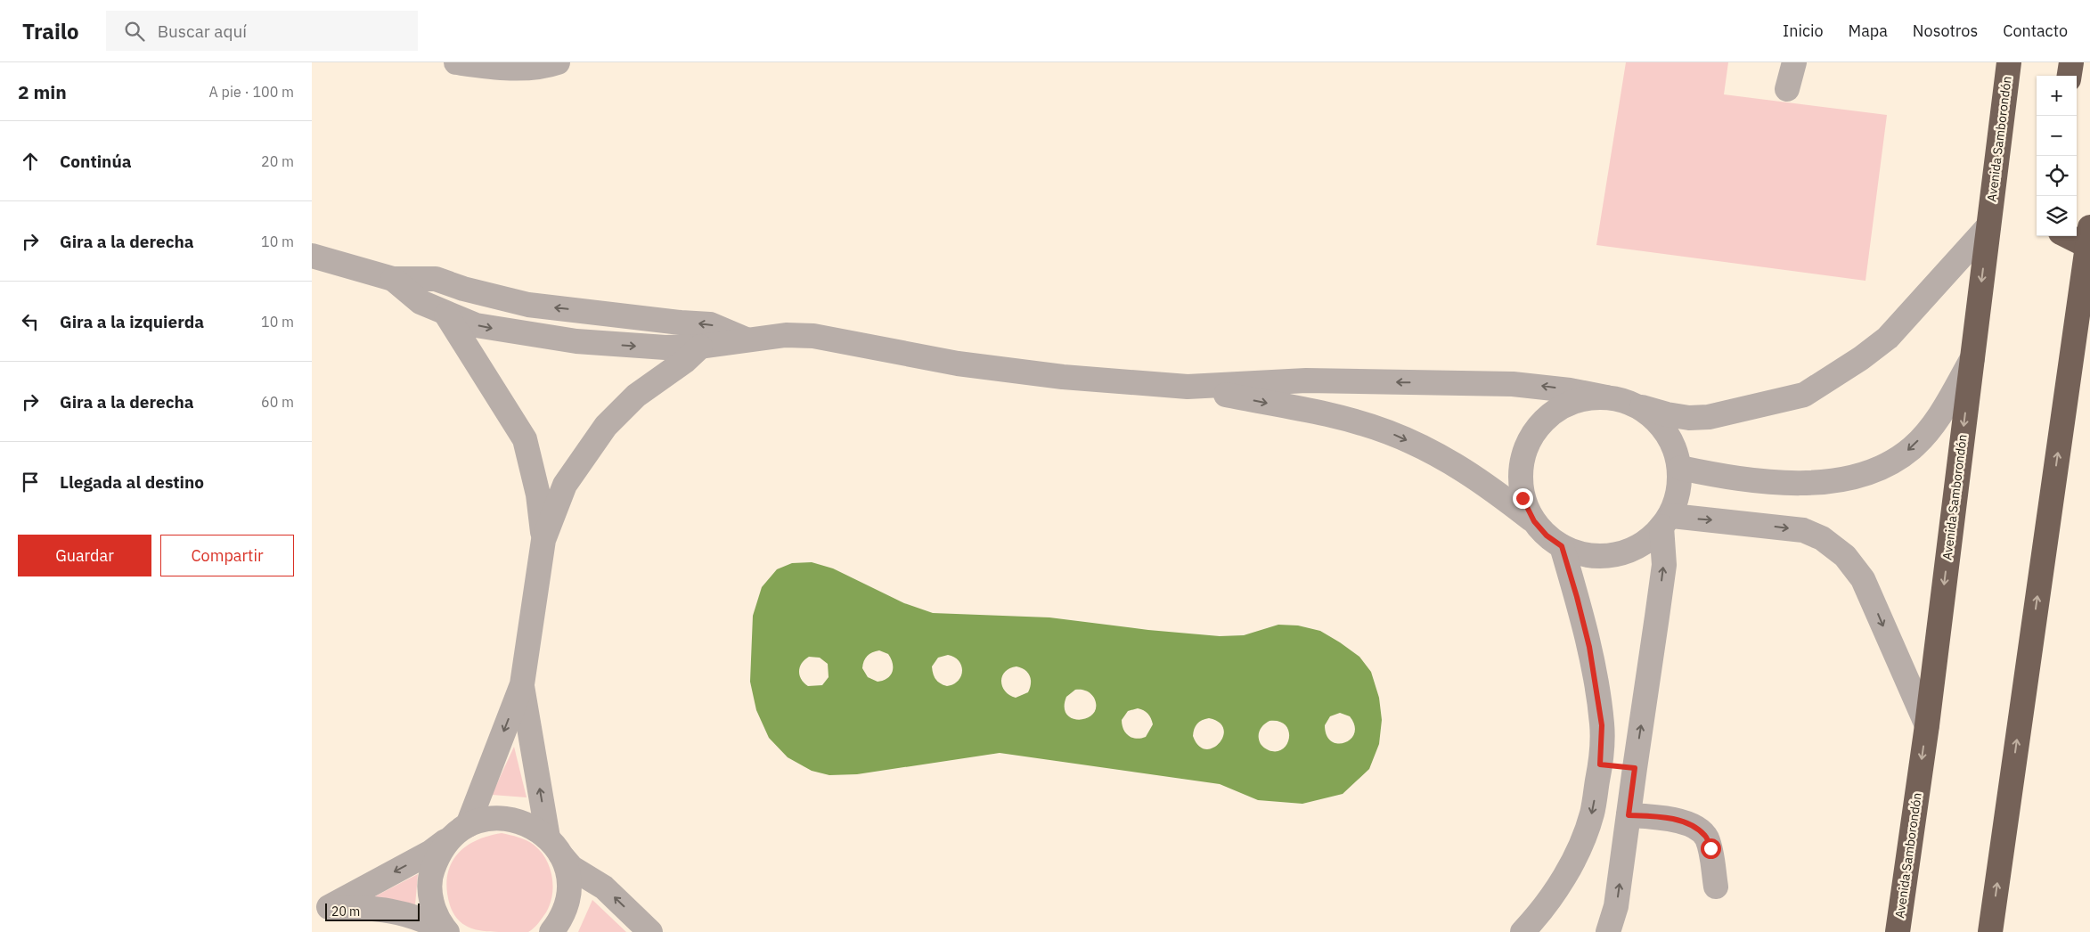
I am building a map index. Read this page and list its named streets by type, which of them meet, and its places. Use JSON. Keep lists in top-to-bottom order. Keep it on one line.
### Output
{"streets":{"highway":["Avenida Samborondón"]},"scale_bar":"20 m","page":{"header":"Trailo","search":"Buscar aquí","nav":["Inicio","Mapa","Nosotros","Contacto"],"heading":["2 min","A pie · 100 m"],"map_buttons":["+","−"],"list":[["Continúa","20 m"],["Gira a la derecha","10 m"],["Gira a la izquierda","10 m"],["Gira a la derecha","60 m"],"Llegada al destino"],"buttons":["Guardar","Compartir"],"scale":"20 m"}}
